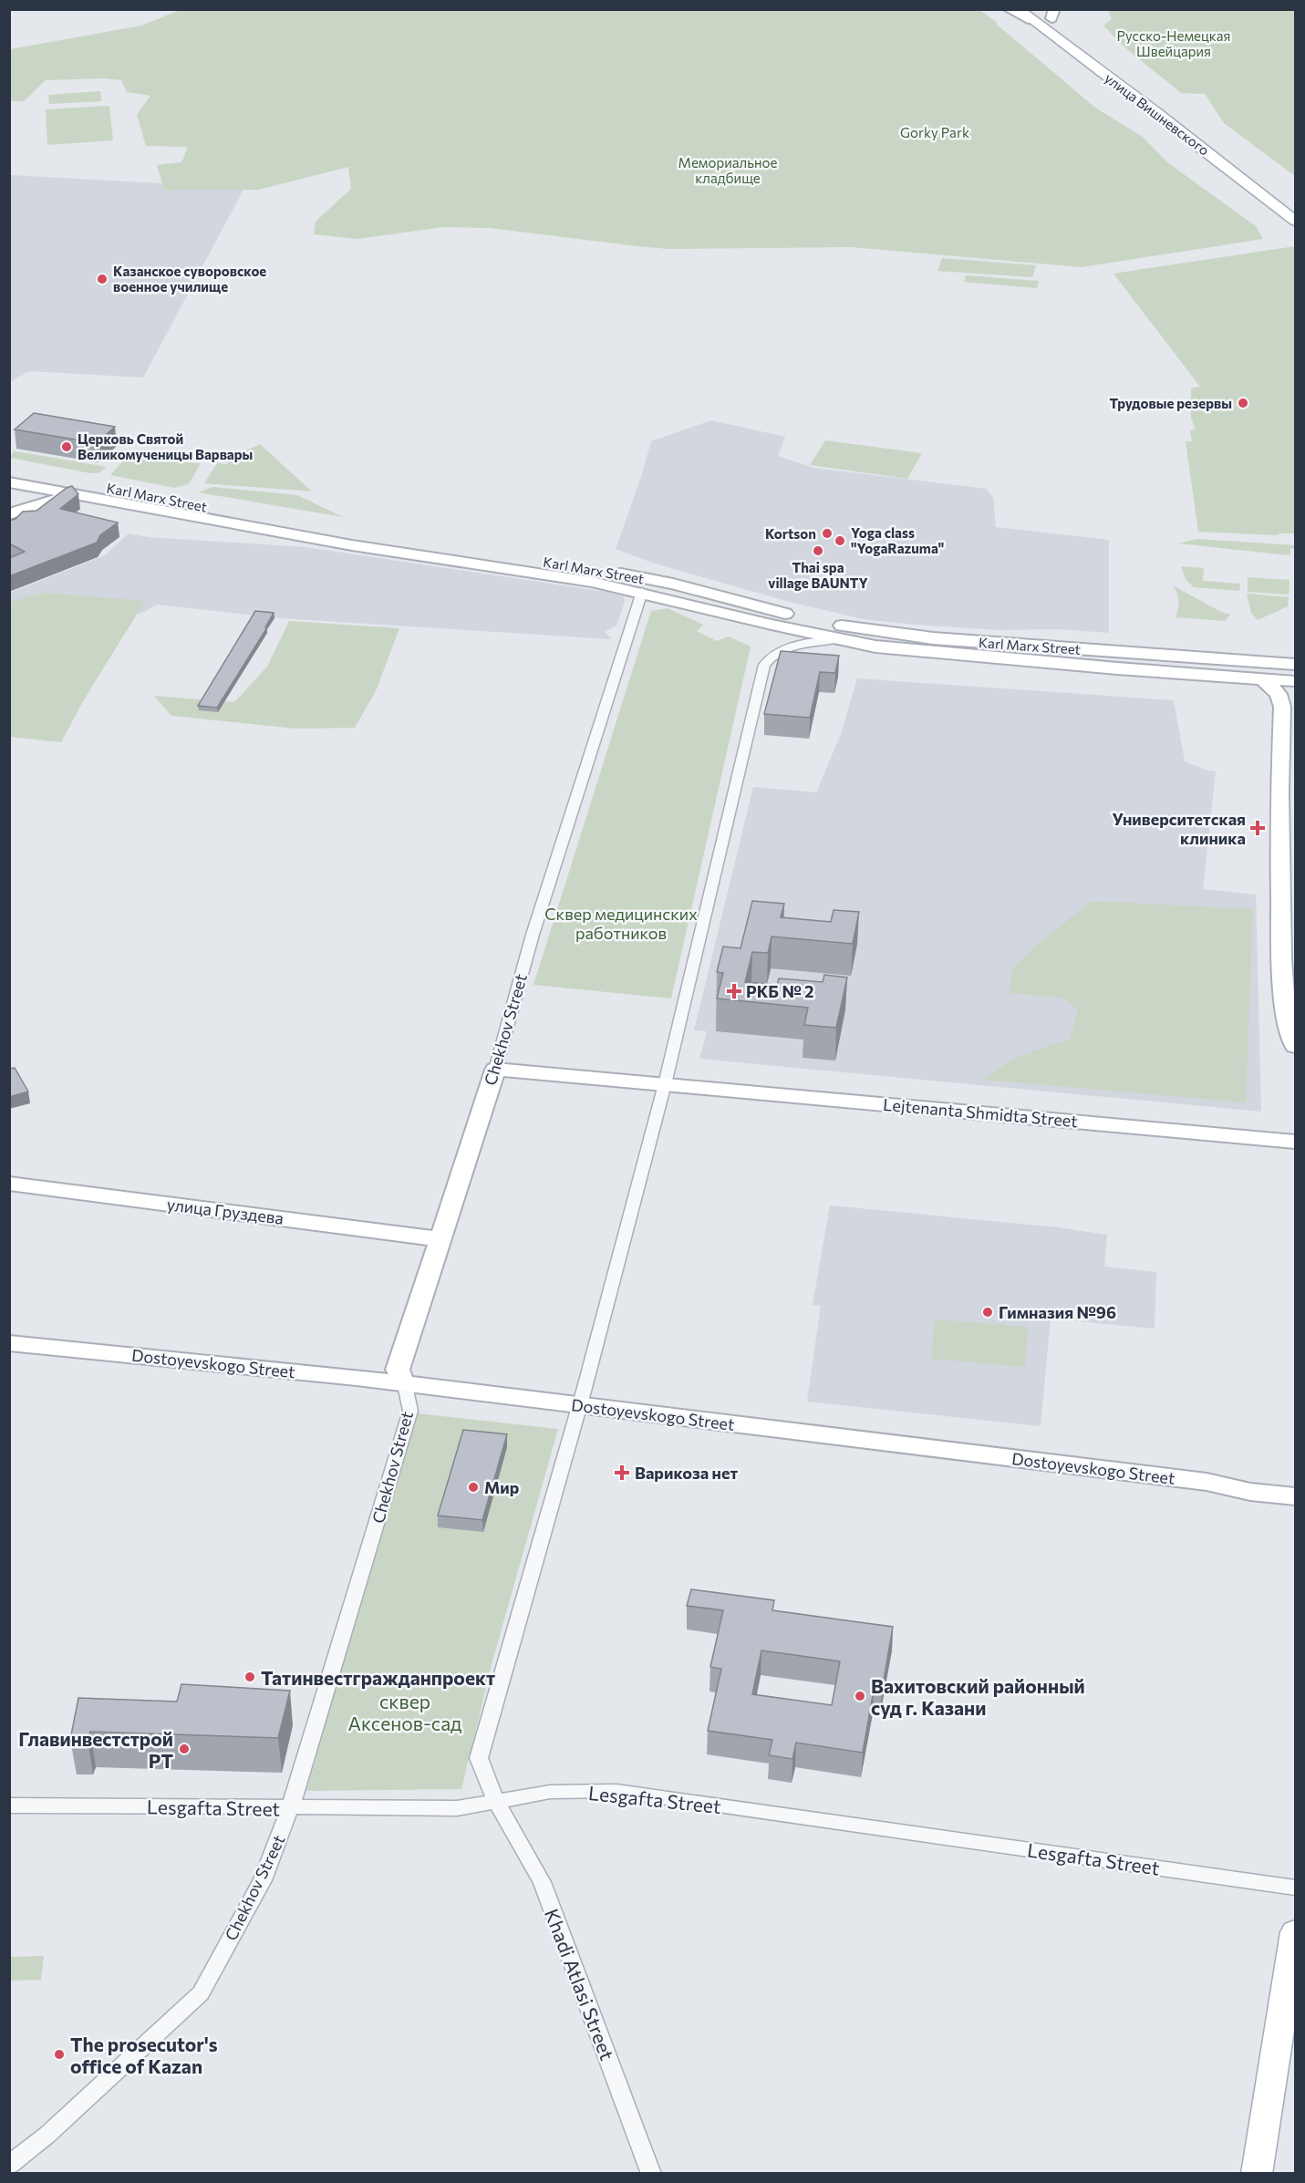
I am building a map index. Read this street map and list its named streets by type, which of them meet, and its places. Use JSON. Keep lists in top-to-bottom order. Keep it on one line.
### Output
{"streets":{"main road":["улица Вишневского","Karl Marx Street","Chekhov Street","Lejtenanta Shmidta Street","улица Груздева","Dostoyevskogo Street"],"street":["Lesgafta Street","Khadi Atlasi Street"]},"crossings":[["Karl Marx Street","Chekhov Street"],["Chekhov Street","Lejtenanta Shmidta Street"],["Chekhov Street","улица Груздева"],["Chekhov Street","Dostoyevskogo Street"],["Chekhov Street","Lesgafta Street"],["Lesgafta Street","Khadi Atlasi Street"]],"parks":["Русско-Немецкая Швейцария","Gorky Park","Мемориальное кладбище","Сквер медицинских работников","сквер Аксенов-сад"],"places":{"other":["Казанское суворовское военное училище","Трудовые резервы","Церковь Святой Великомученицы Варвары","Kortson","Yoga class \"YogaRazuma\"","Thai spa village BAUNTY","Гимназия №96","Мир","Татинвестгражданпроект","Вахитовский районный суд г. Казани","Главинвестстрой РТ","The prosecutor's office of Kazan"],"health":["Университетская клиника","РКБ № 2","Варикоза нет"]}}
